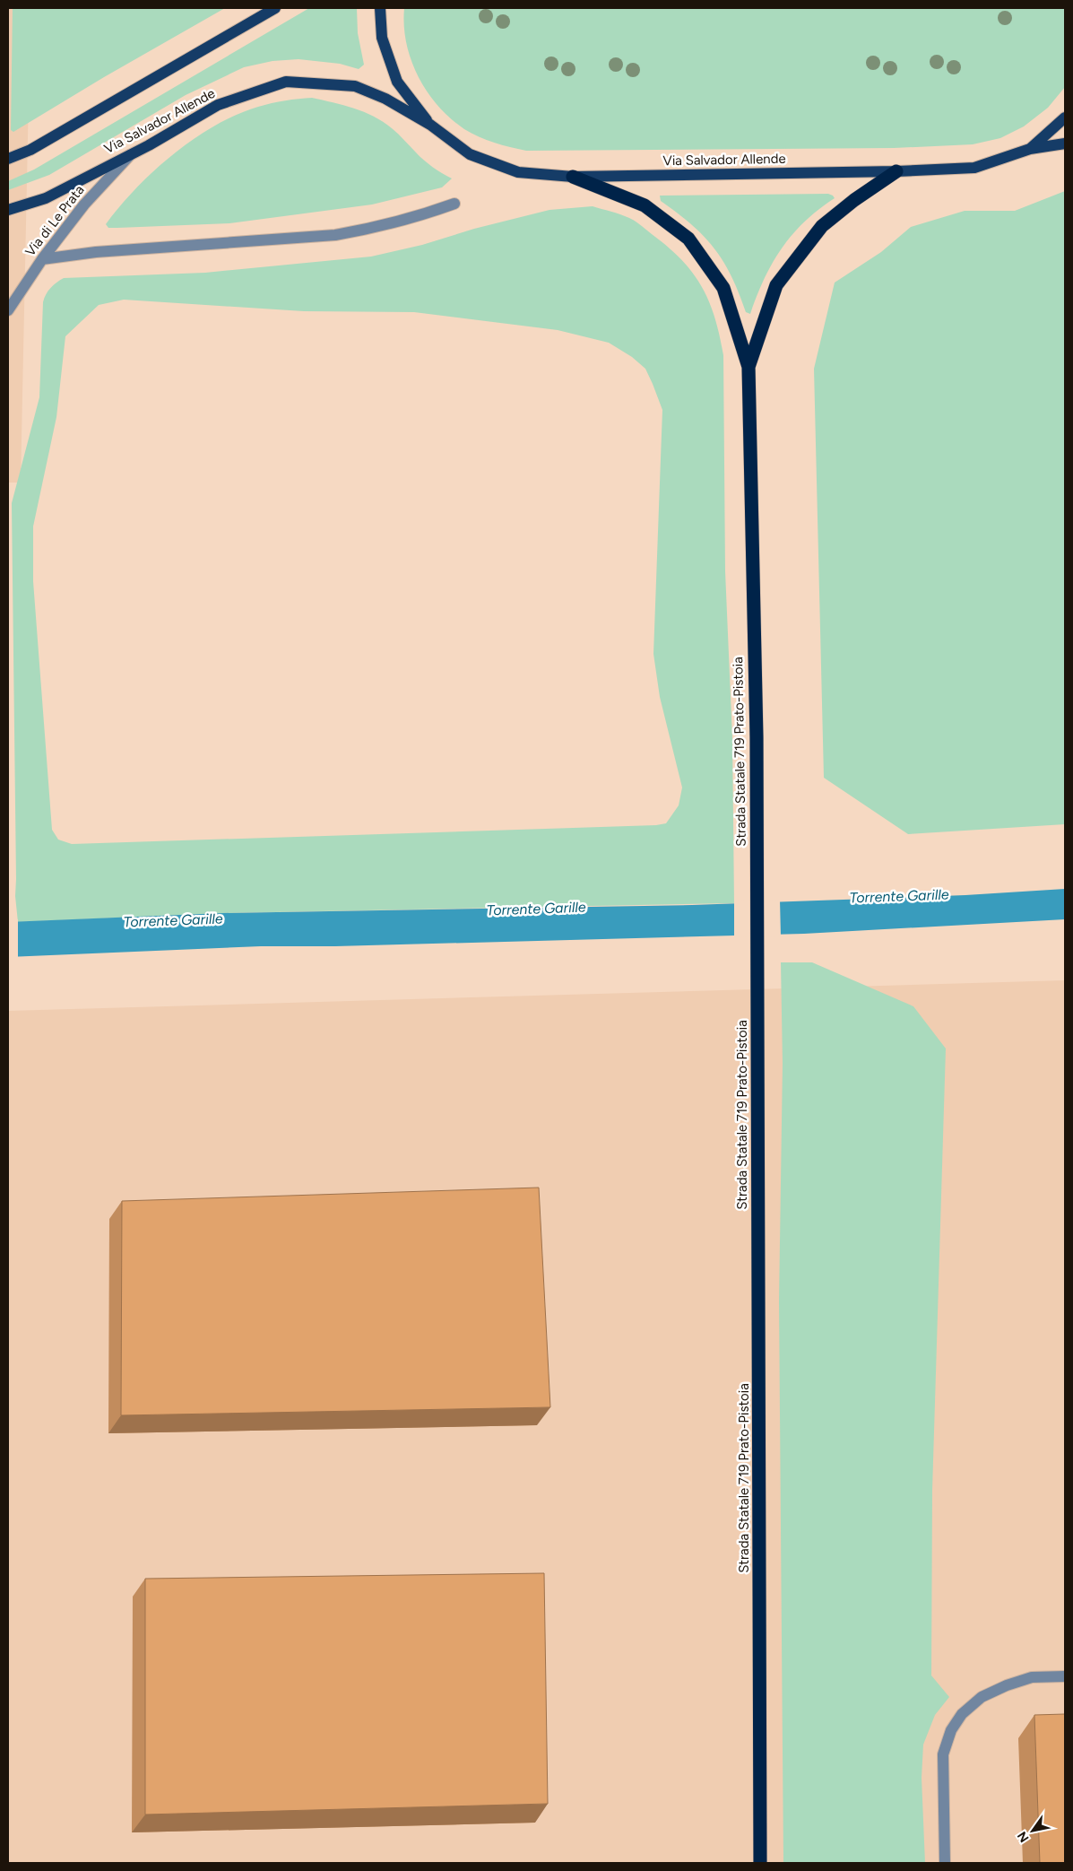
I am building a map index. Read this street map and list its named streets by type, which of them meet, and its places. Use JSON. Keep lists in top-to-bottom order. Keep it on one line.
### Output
{"streets":{"highway":["Strada Statale 719 Prato-Pistoia"],"main road":["Via Salvador Allende"],"street":["Via di Le Prata"]},"crossings":[["Via Salvador Allende","Via di Le Prata"]],"water":["Torrente Garille"],"north":"bottom left"}
